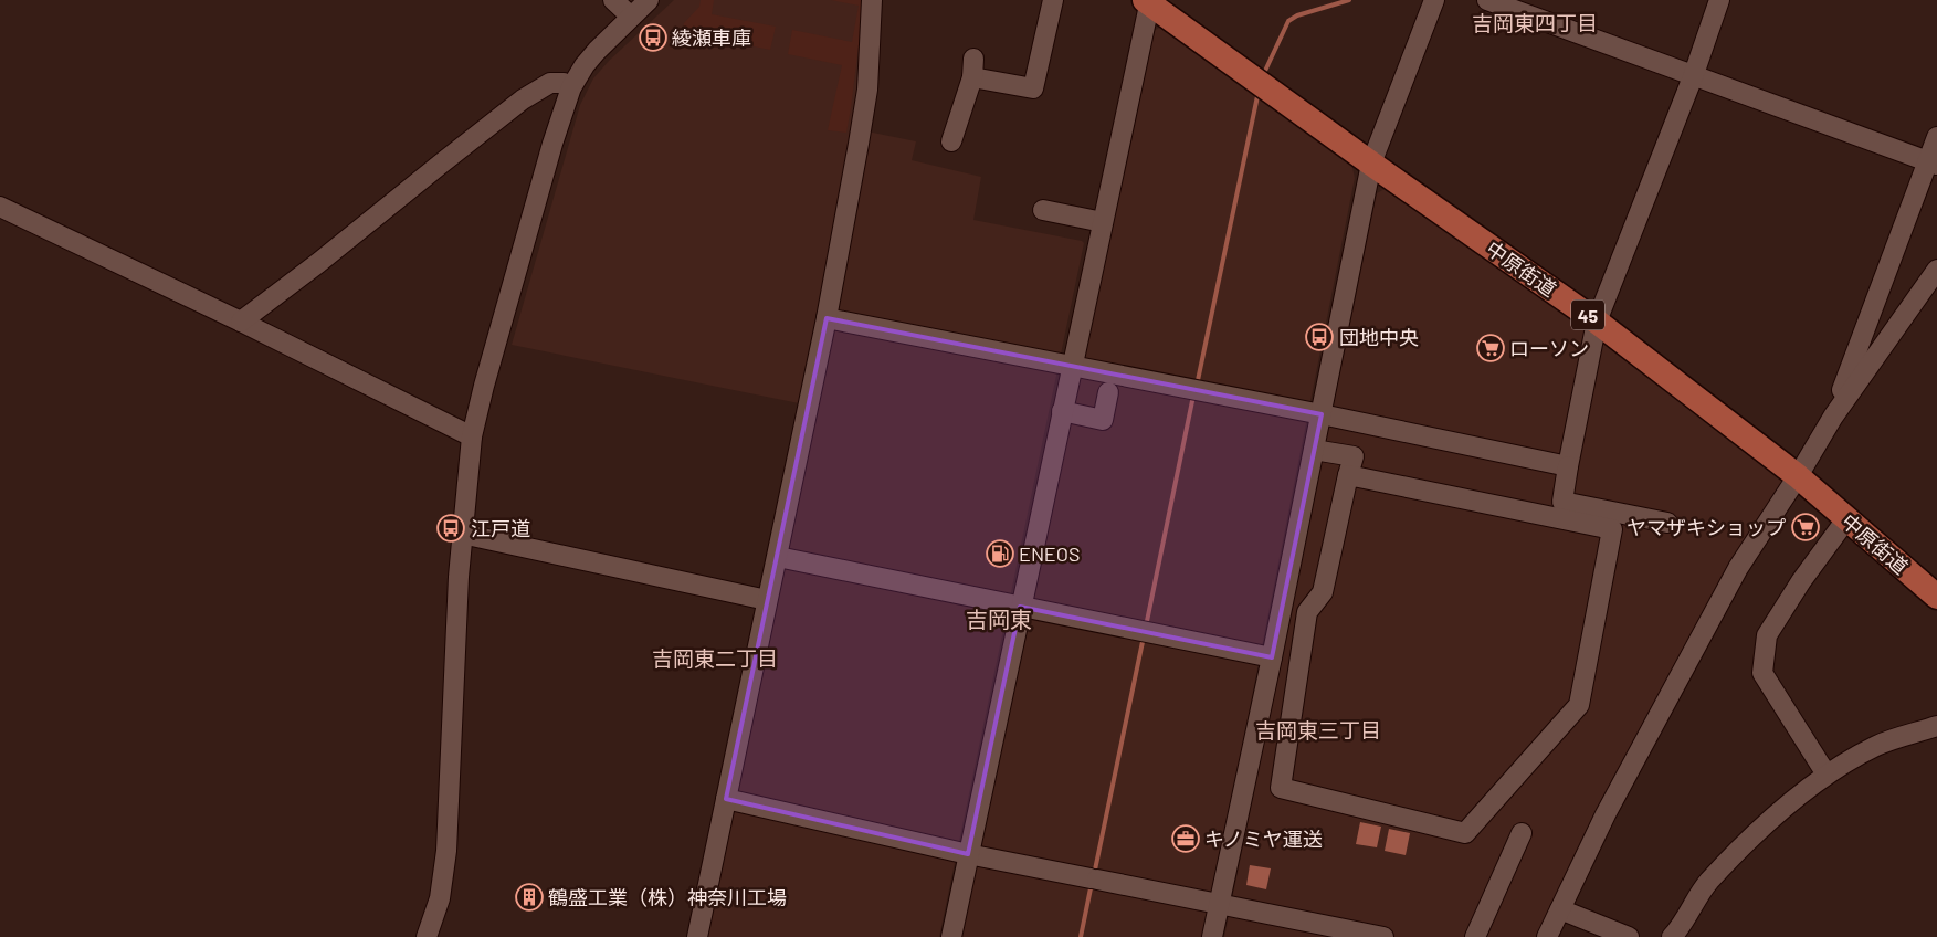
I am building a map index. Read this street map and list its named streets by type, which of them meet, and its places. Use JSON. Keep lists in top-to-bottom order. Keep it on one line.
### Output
{"streets":{"main road":["中原街道","45"]},"districts":["吉岡東四丁目","吉岡東","吉岡東二丁目","吉岡東三丁目"],"places":{"bus stop":["綾瀬車庫","団地中央","江戸道"],"supermarket":["ローソン","ヤマザキショップ"],"fuel station":["ENEOS"],"office":["キノミヤ運送"],"building":["鶴盛工業（株）神奈川工場"]}}
